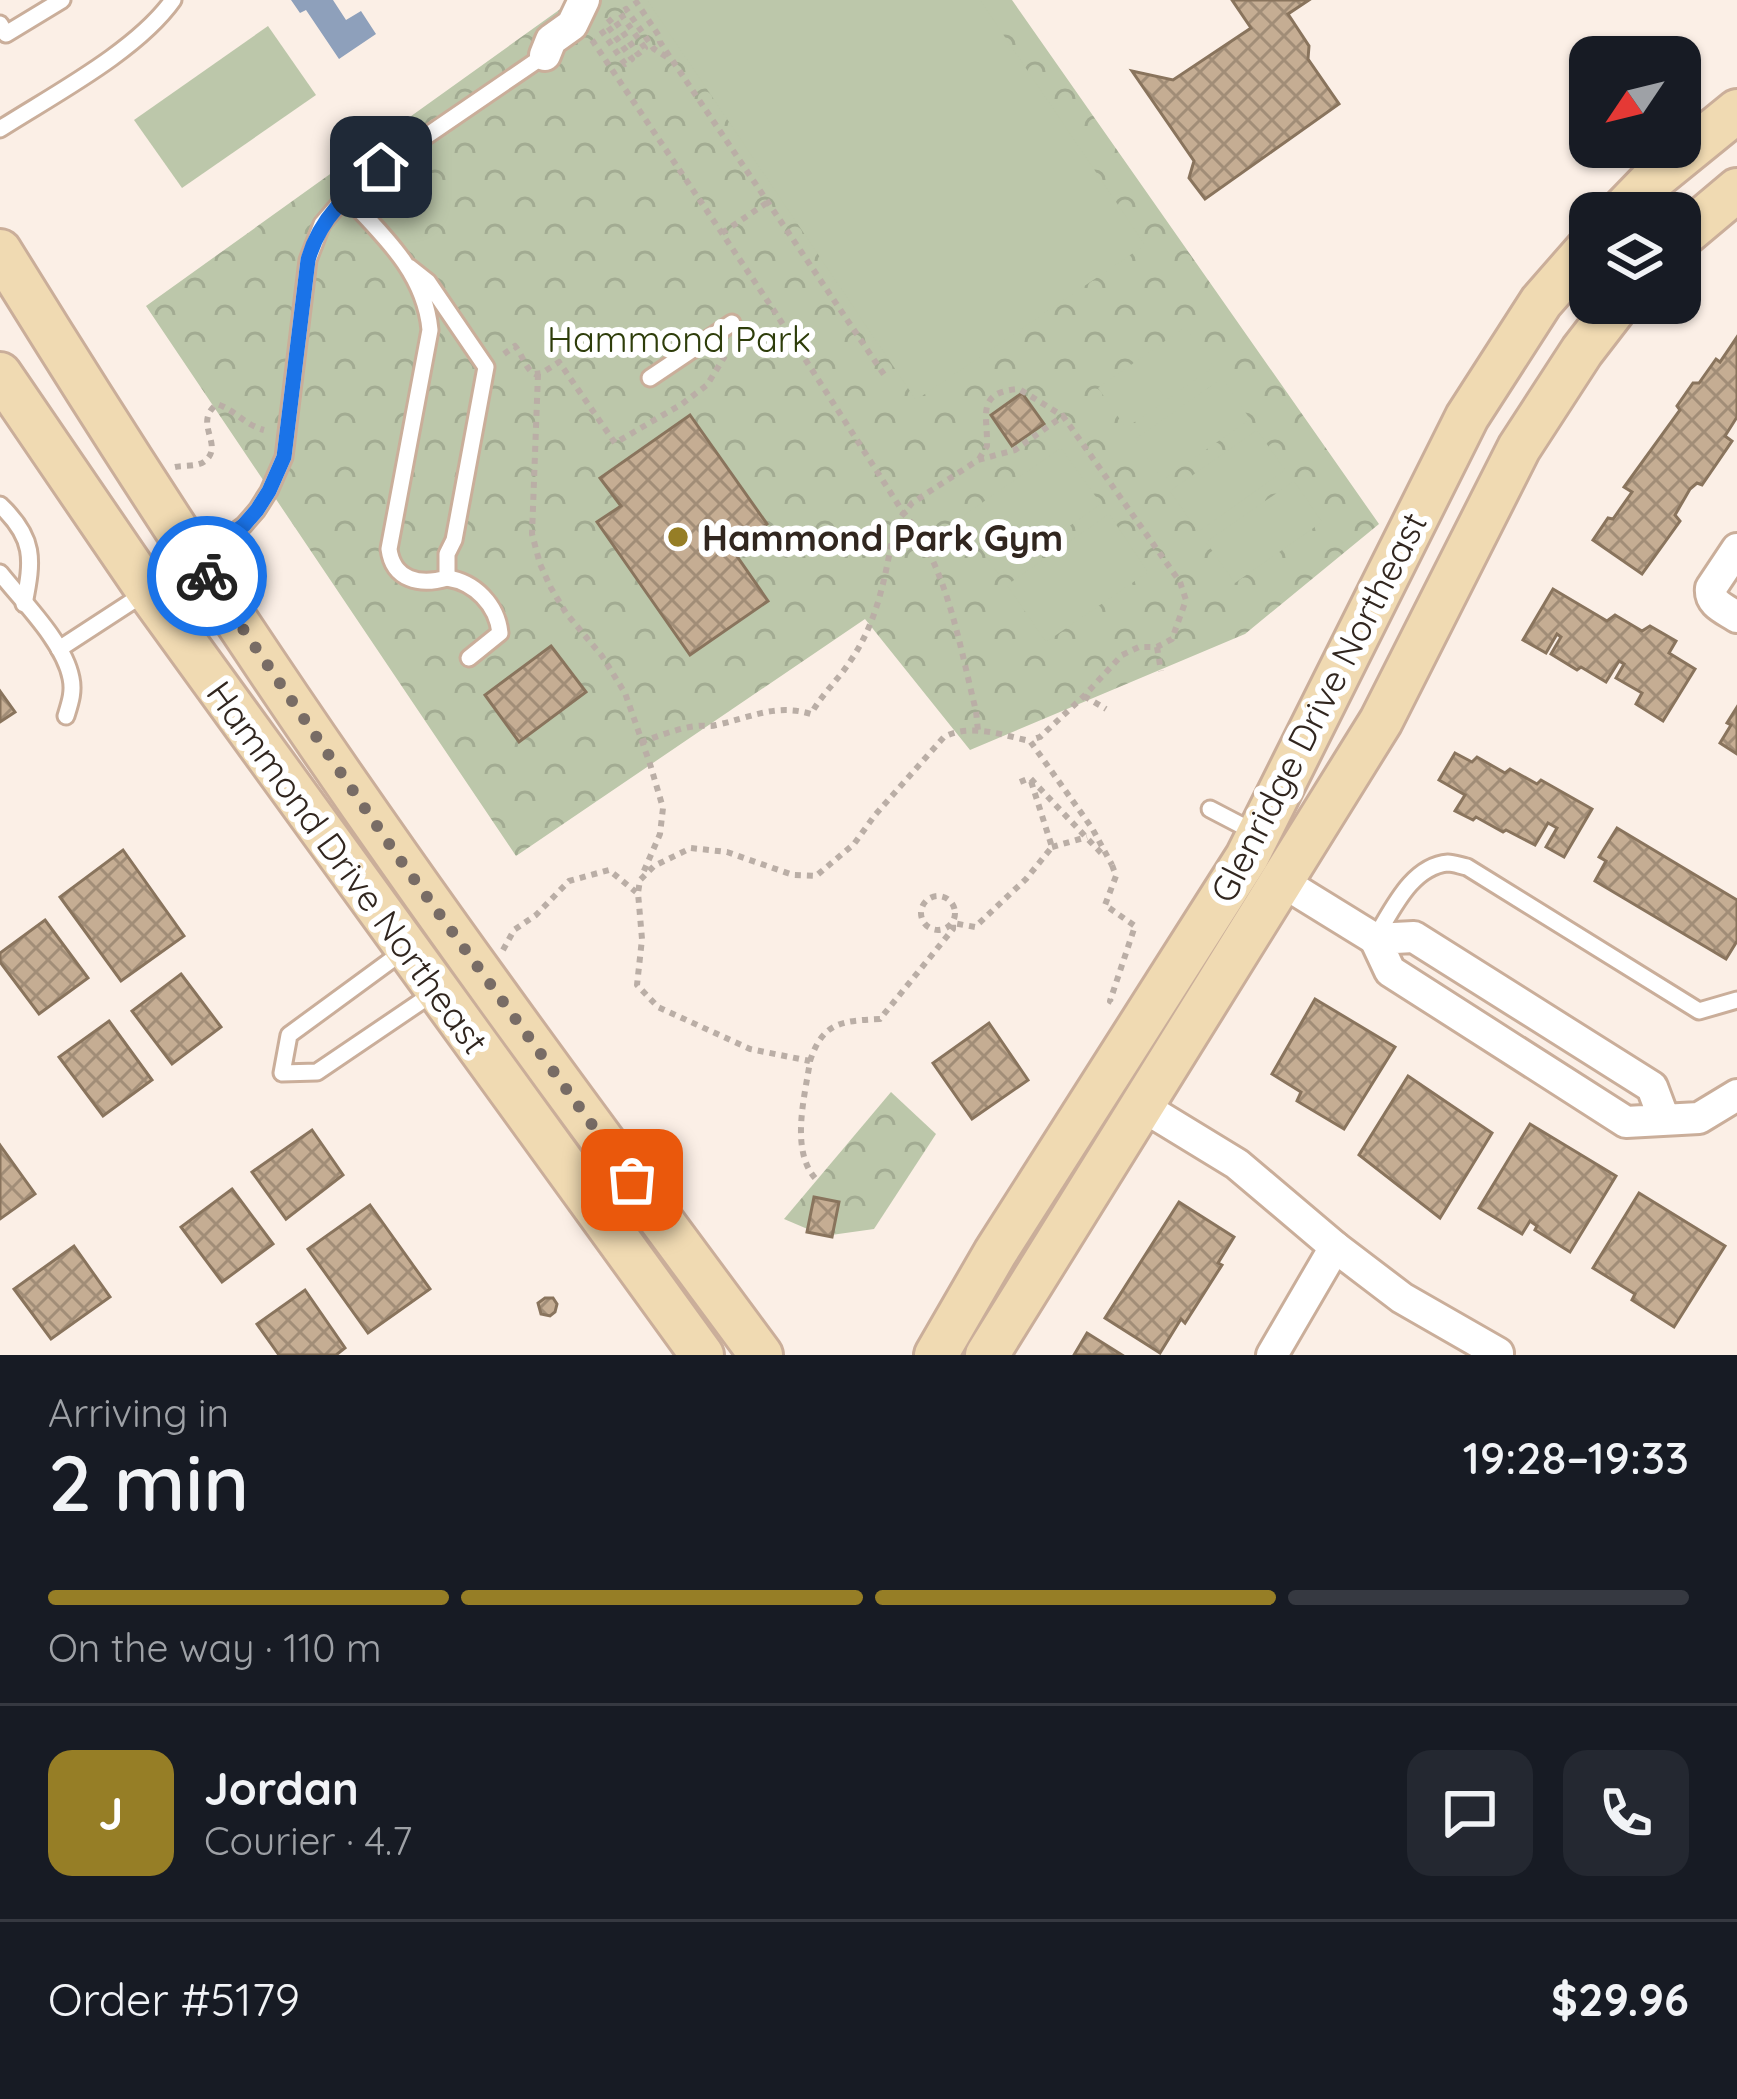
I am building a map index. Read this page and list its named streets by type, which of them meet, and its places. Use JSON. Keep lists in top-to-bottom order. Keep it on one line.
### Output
{"streets":{"main road":["Glenridge Drive Northeast","Hammond Drive Northeast"]},"parks":["Hammond Park"],"places":["Hammond Park Gym"],"north":"bottom left","page":{"heading":["2 min","Arriving in","19:28–19:33"],"panel":["Jordan","Courier · 4.7","Order #5179","$29.96"],"bar":"On the way · 110 m","round":"J"}}
